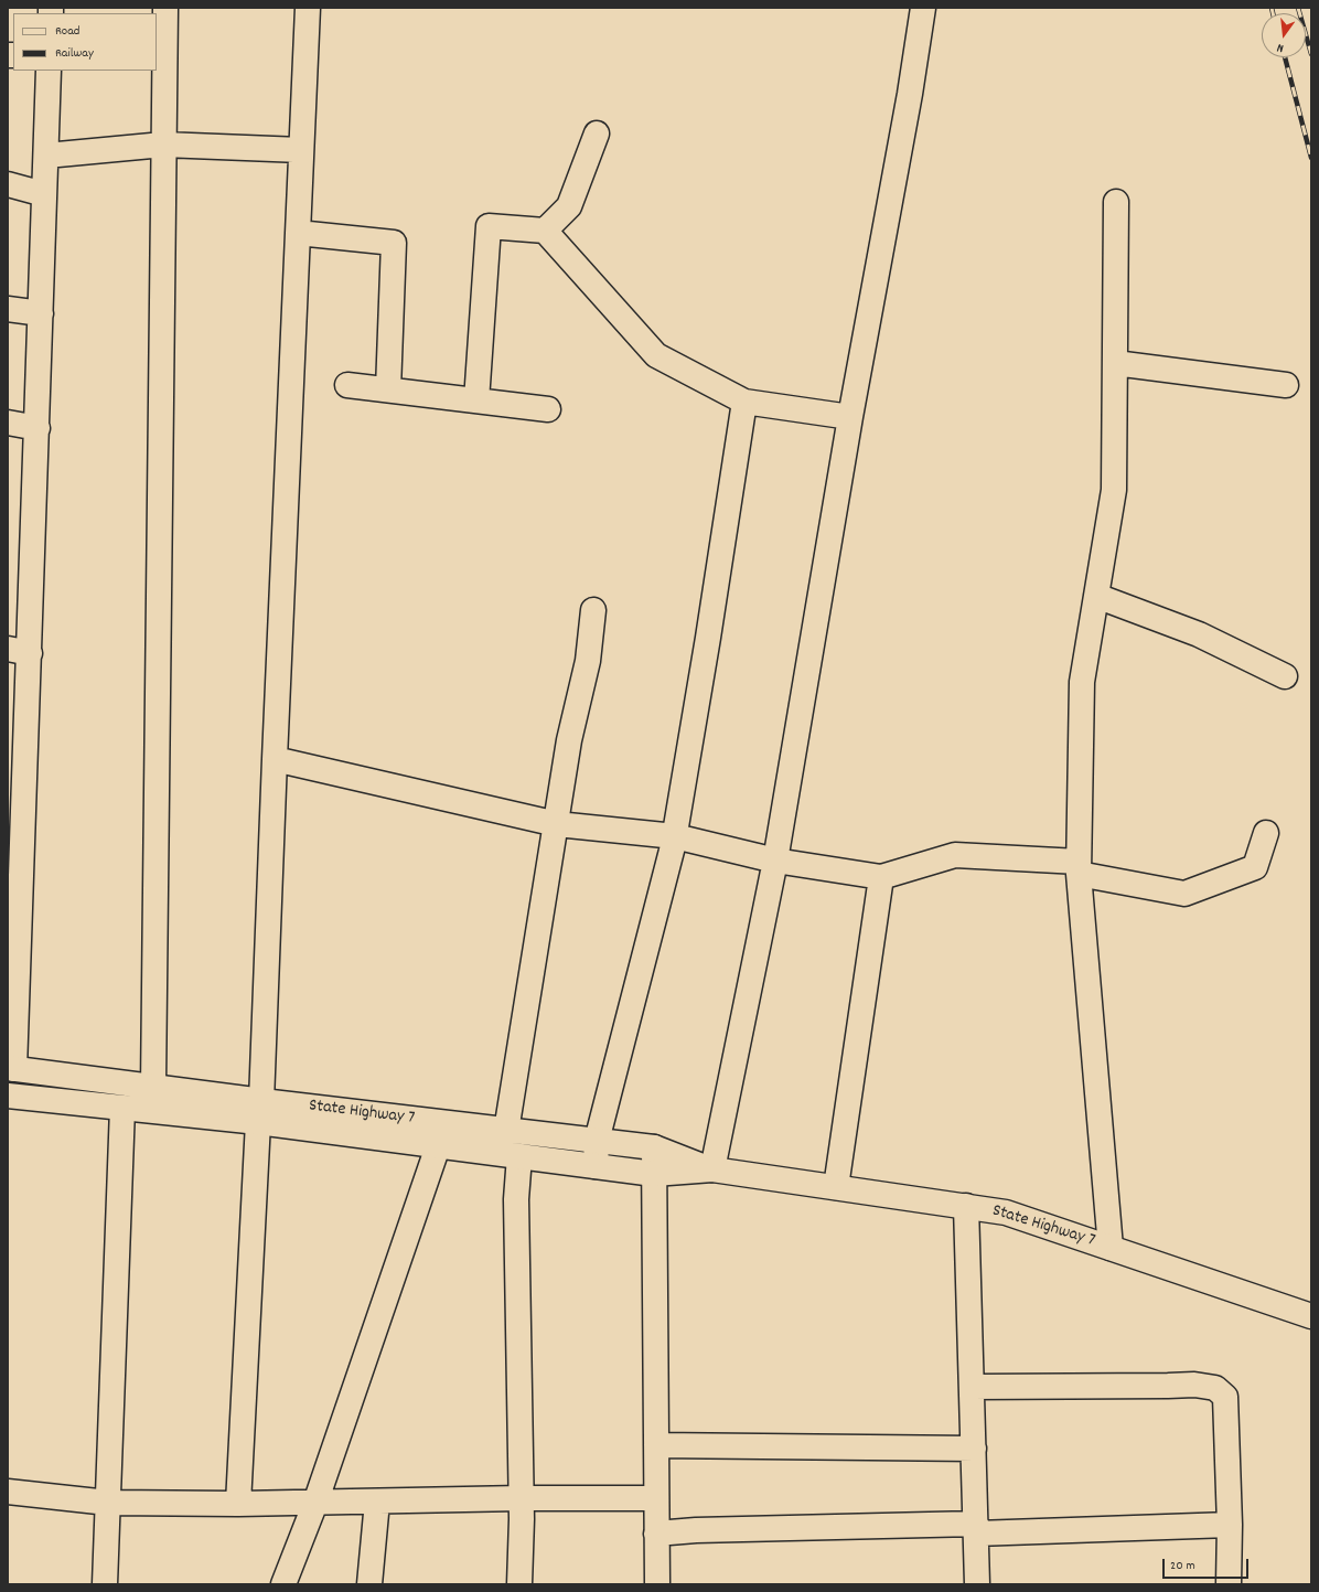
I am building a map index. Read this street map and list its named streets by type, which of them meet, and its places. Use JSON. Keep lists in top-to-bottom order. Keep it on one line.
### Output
{"streets":{"street":["State Highway 7"]},"legend":["Road","Railway"],"scale_bar":"20 m","north":"bottom"}
